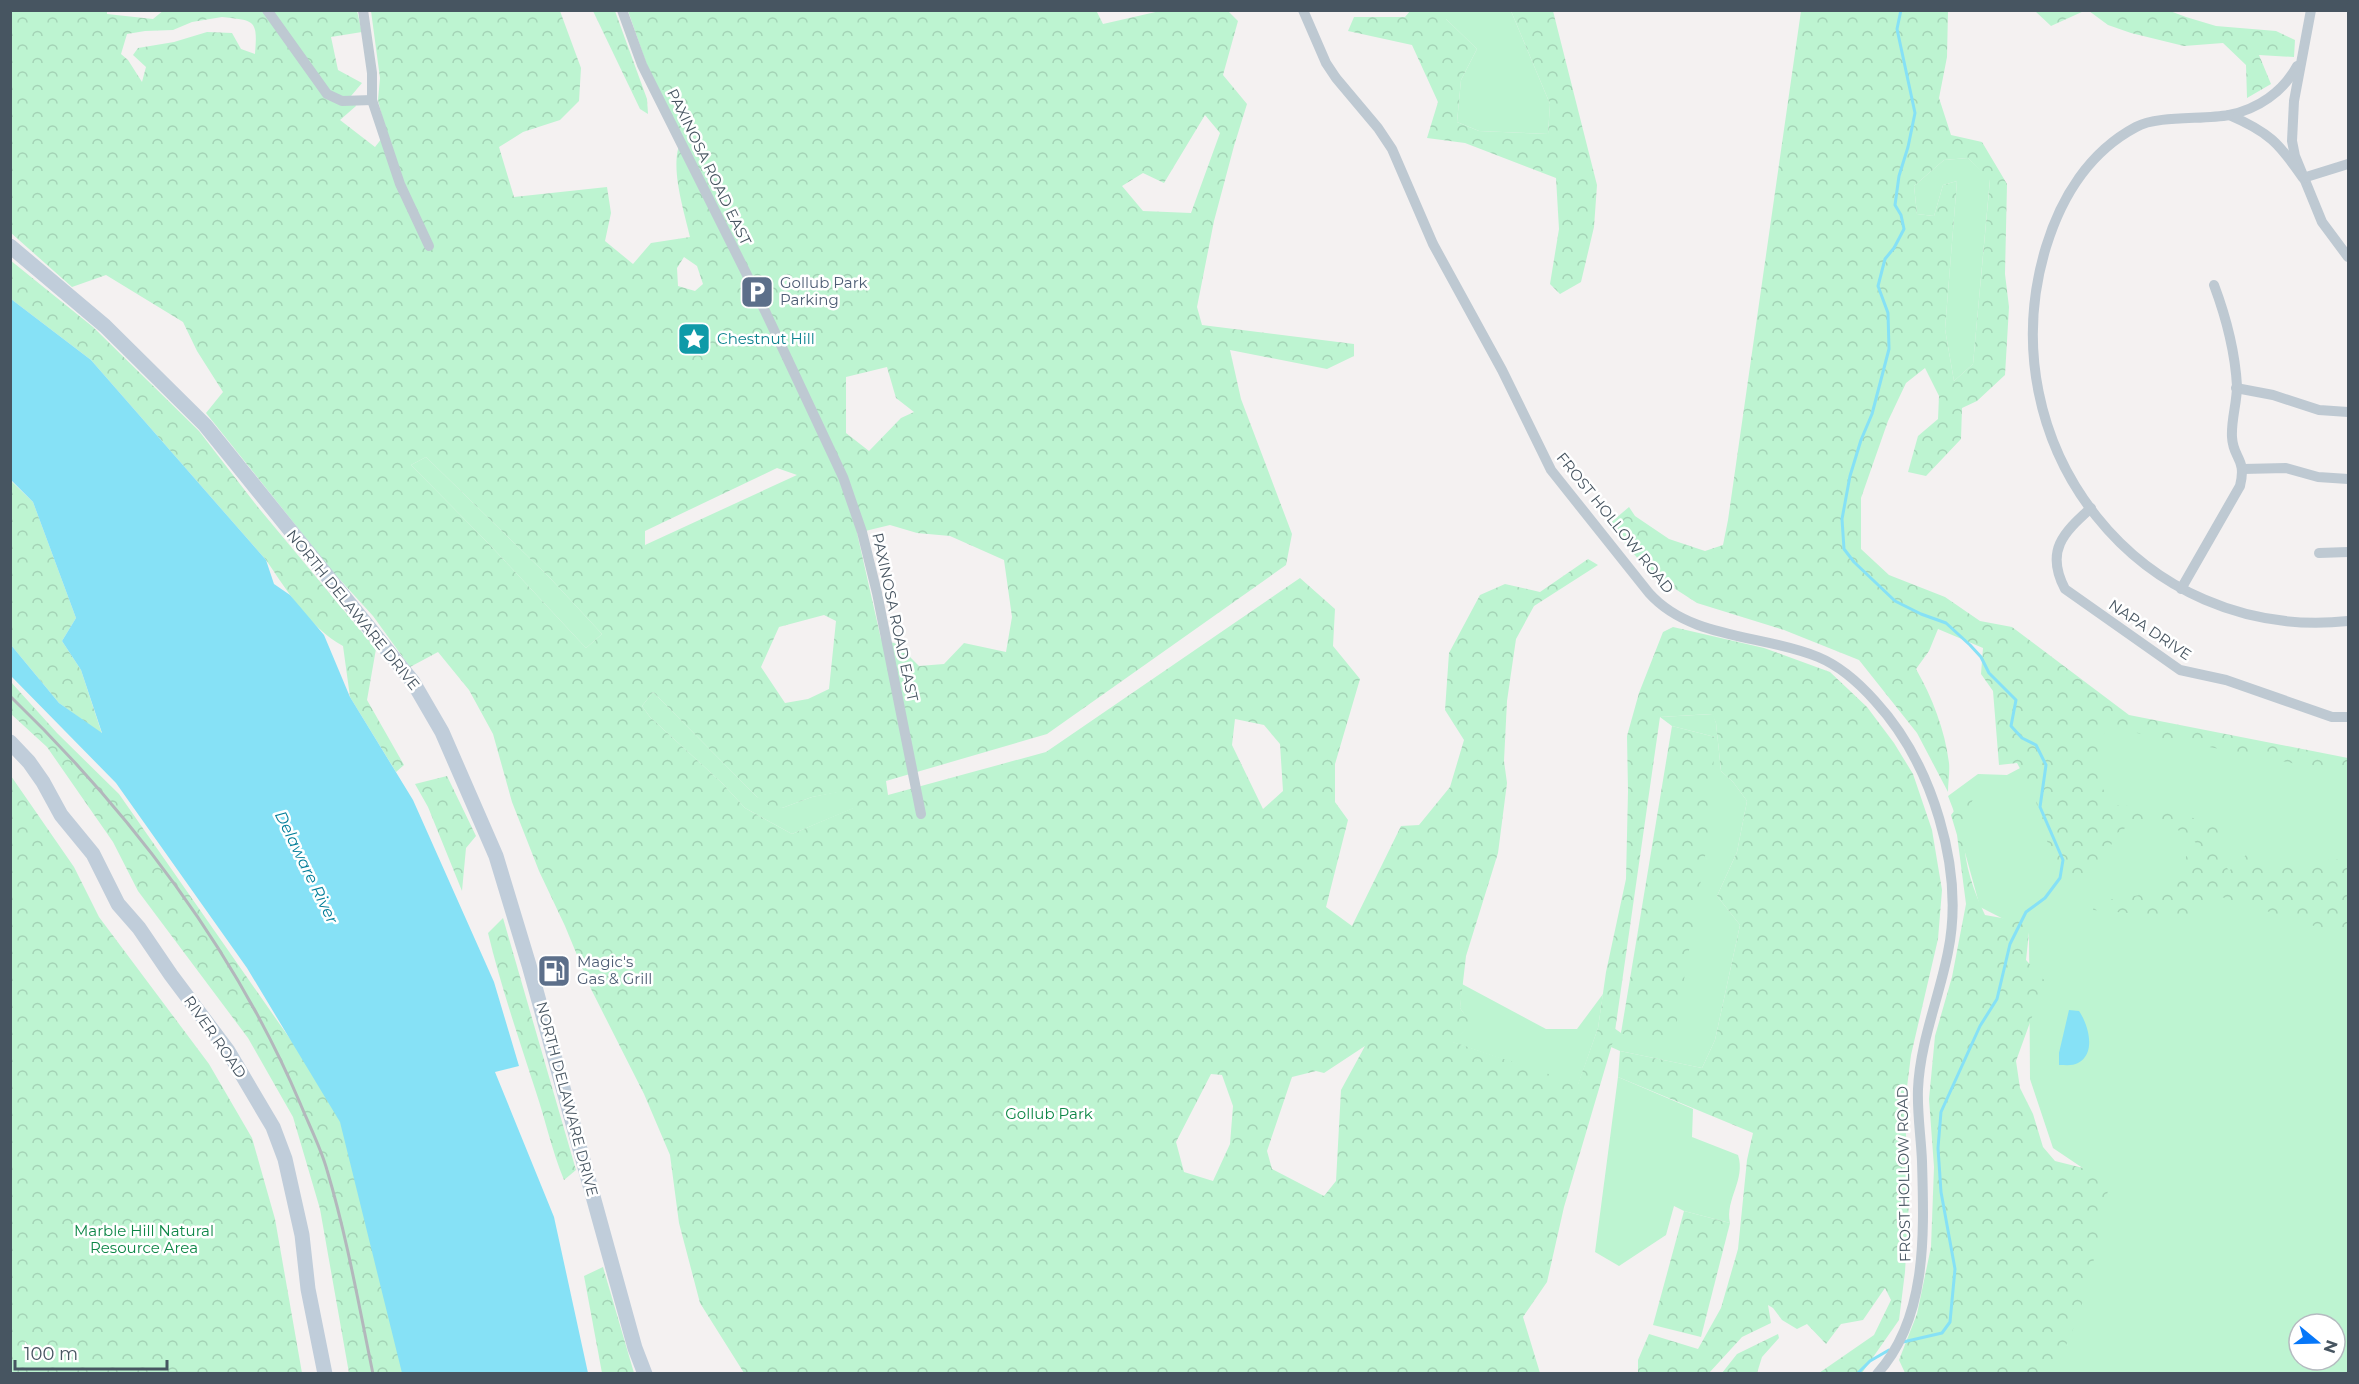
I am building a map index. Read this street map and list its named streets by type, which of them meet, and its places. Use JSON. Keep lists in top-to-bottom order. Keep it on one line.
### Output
{"streets":{"main road":["NORTH DELAWARE DRIVE","RIVER ROAD"],"street":["PAXINOSA ROAD EAST","FROST HOLLOW ROAD","NAPA DRIVE"]},"water":["Delaware River"],"parks":["Gollub Park","Marble Hill Natural Resource Area"],"places":{"parking":["Gollub Park Parking"],"place":["Chestnut Hill"],"fuel station":["Magic's Gas & Grill"]},"scale_bar":"100 m","north":"right"}
